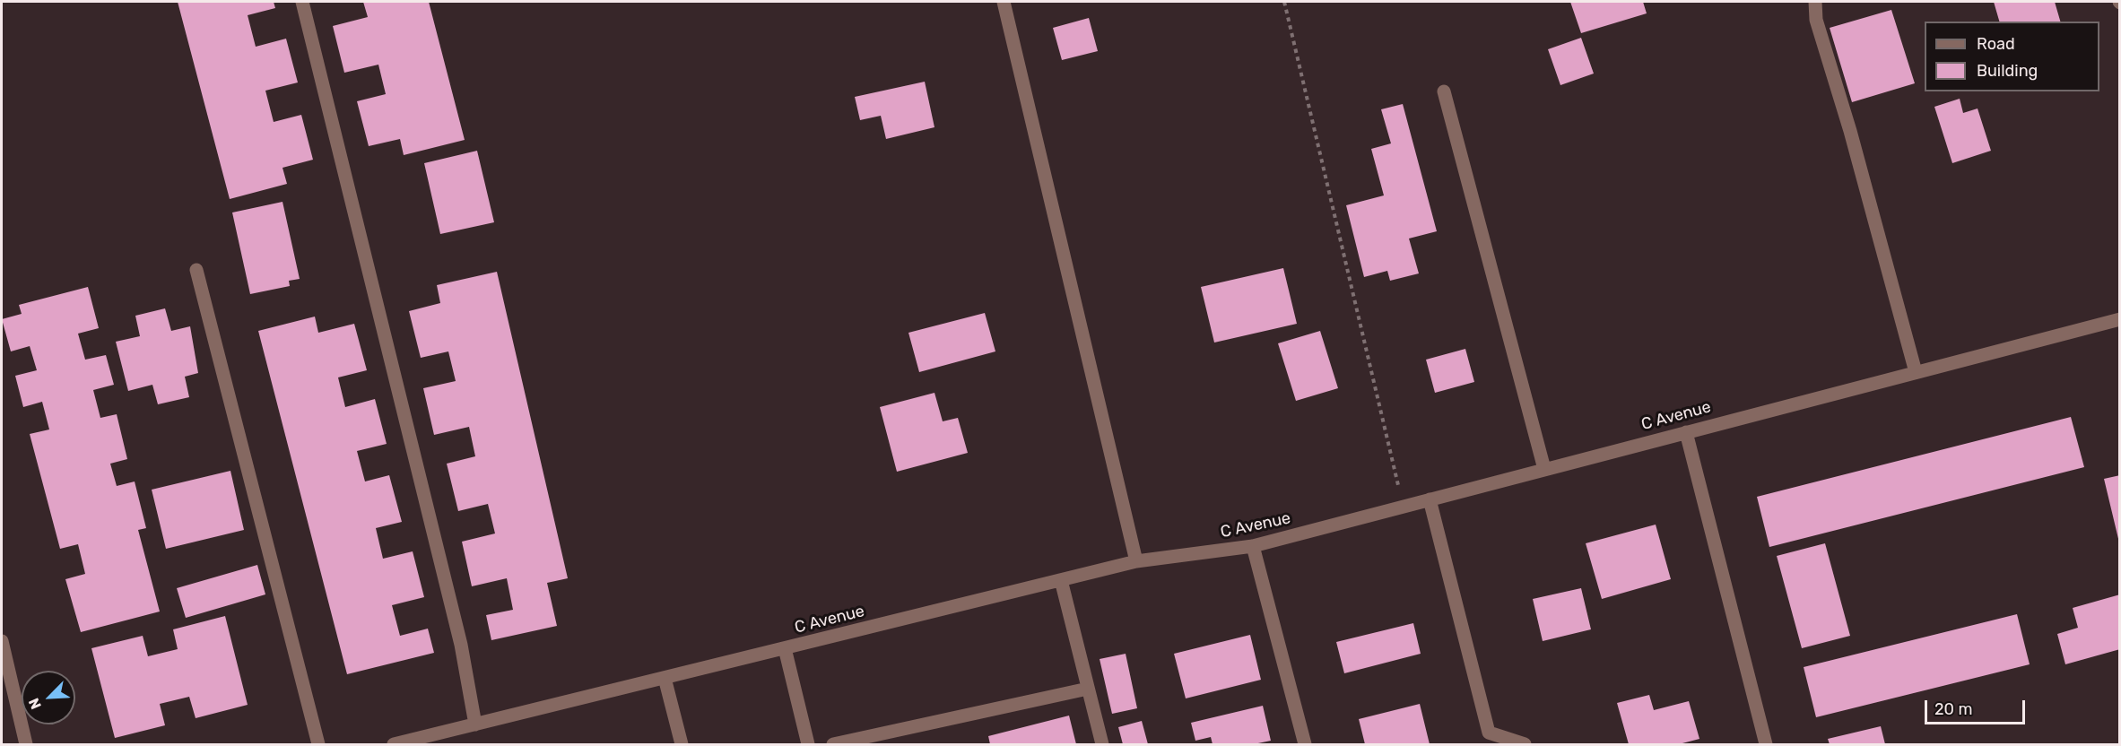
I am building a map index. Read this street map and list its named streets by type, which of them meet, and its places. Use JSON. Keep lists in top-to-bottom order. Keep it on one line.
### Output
{"streets":{"street":["C Avenue"]},"legend":["Road","Building"],"scale_bar":"20 m","north":"bottom left"}
